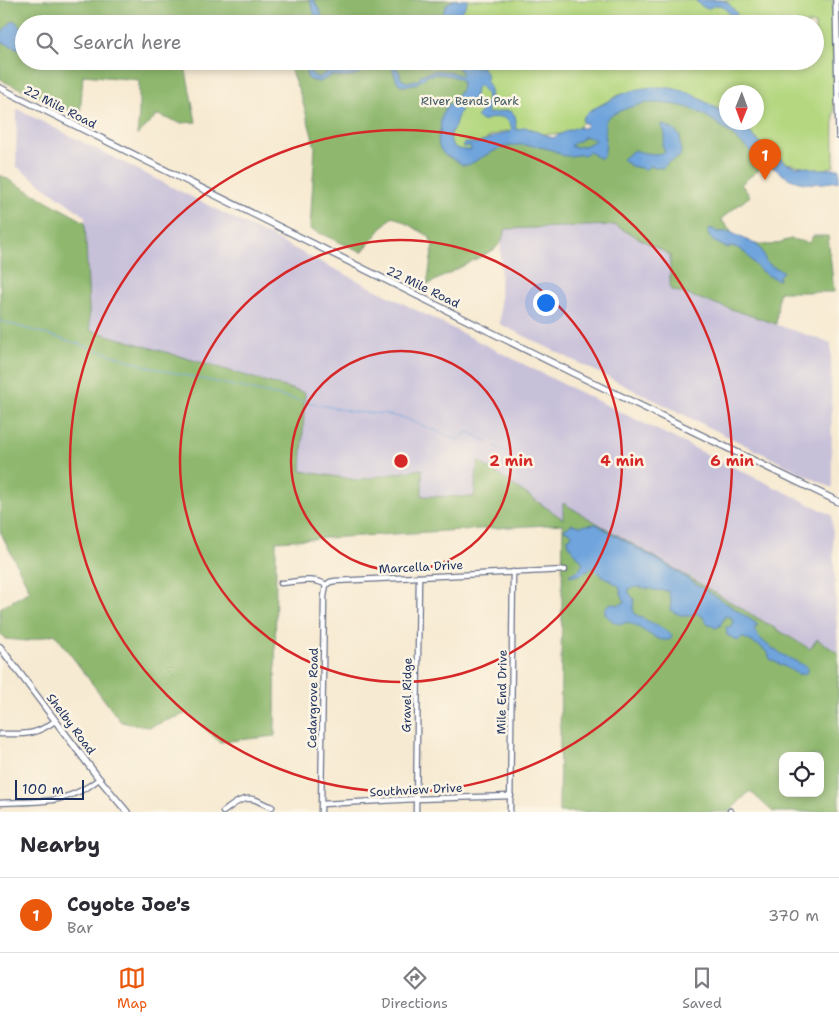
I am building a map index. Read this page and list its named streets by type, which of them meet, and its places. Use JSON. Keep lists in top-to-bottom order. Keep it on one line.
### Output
{"streets":{"street":["22 Mile Road","Marcella Drive","Mile End Drive","Gravel Ridge","Cedargrove Road","Shelby Road","Southview Drive"]},"crossings":[["Marcella Drive","Mile End Drive"],["Marcella Drive","Gravel Ridge"],["Marcella Drive","Cedargrove Road"],["Mile End Drive","Southview Drive"],["Gravel Ridge","Southview Drive"],["Cedargrove Road","Southview Drive"]],"parks":["River Bends Park"],"scale_bar":"100 m","north":"bottom","page":{"search":"Search here","pins":"1","scale":"100 m","heading":"Nearby","list":[{"mark":"1","name":"Coyote Joe's","note":"Bar","value":"370 m"}],"nav":["Map","Directions","Saved"]},"rings":["2 min","4 min","6 min"]}
